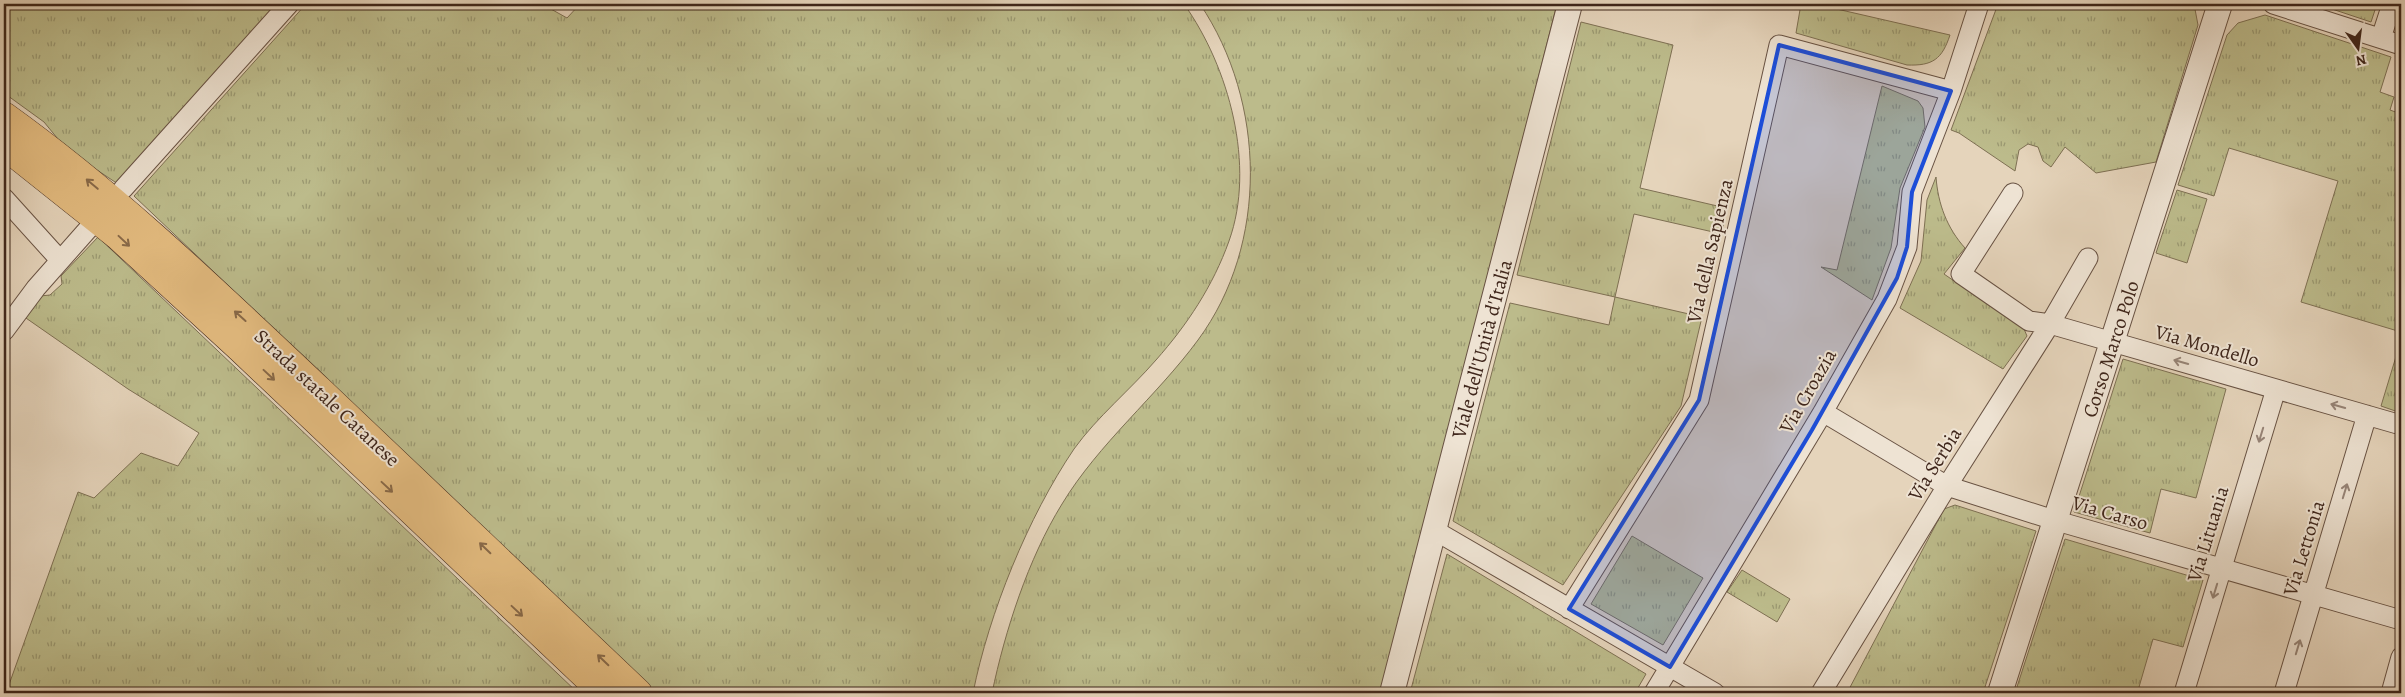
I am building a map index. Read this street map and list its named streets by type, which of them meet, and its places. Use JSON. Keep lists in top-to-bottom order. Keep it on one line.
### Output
{"streets":{"main road":["Strada statale Catanese"],"street":["Via della Sapienza","Via Mondello","Viale dell'Unità d'Italia","Corso Marco Polo","Via Croazia","Via Serbia","Via Carso","Via Lituania","Via Lettonia"]},"crossings":[["Via della Sapienza","Via Croazia"],["Via Mondello","Corso Marco Polo"],["Via Mondello","Via Serbia"],["Via Mondello","Via Lituania"],["Via Mondello","Via Lettonia"],["Corso Marco Polo","Via Carso"],["Via Croazia","Via Carso"],["Via Serbia","Via Carso"],["Via Carso","Via Lituania"],["Via Carso","Via Lettonia"]],"one_way":["Via Mondello","Via Lituania","Via Lettonia"],"north":"bottom"}
